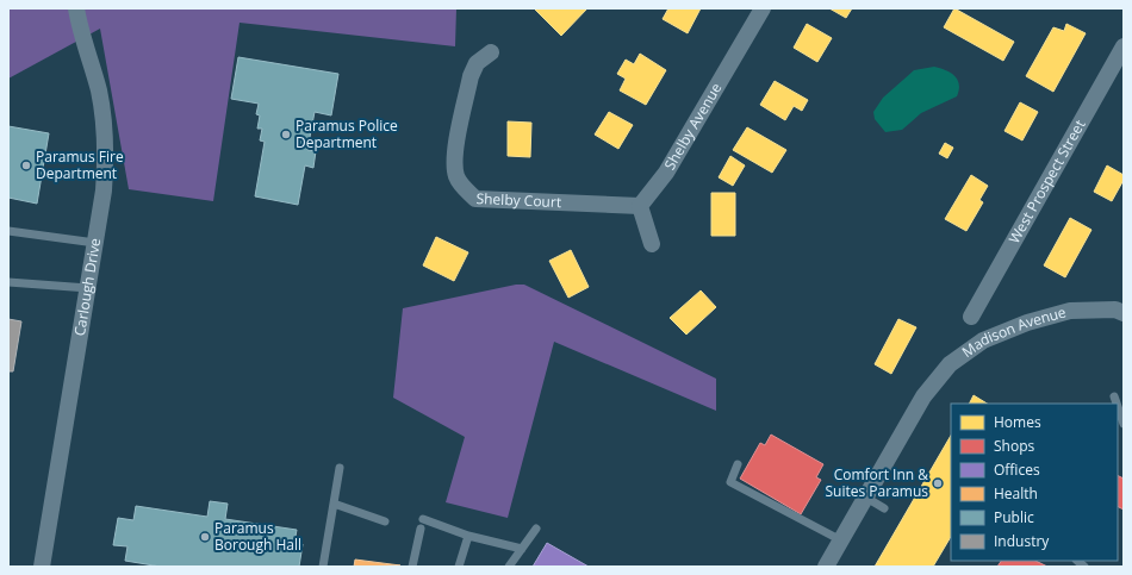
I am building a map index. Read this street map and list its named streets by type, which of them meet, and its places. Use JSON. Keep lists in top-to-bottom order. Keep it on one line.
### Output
{"streets":{"street":["Shelby Avenue","West Prospect Street","Shelby Court","Carlough Drive","Madison Avenue"]},"crossings":[["Shelby Avenue","Shelby Court"]],"places":["Paramus Police Department","Paramus Fire Department","Comfort Inn & Suites Paramus","Paramus Borough Hall"],"legend":["Homes","Shops","Offices","Health","Public","Industry"]}
